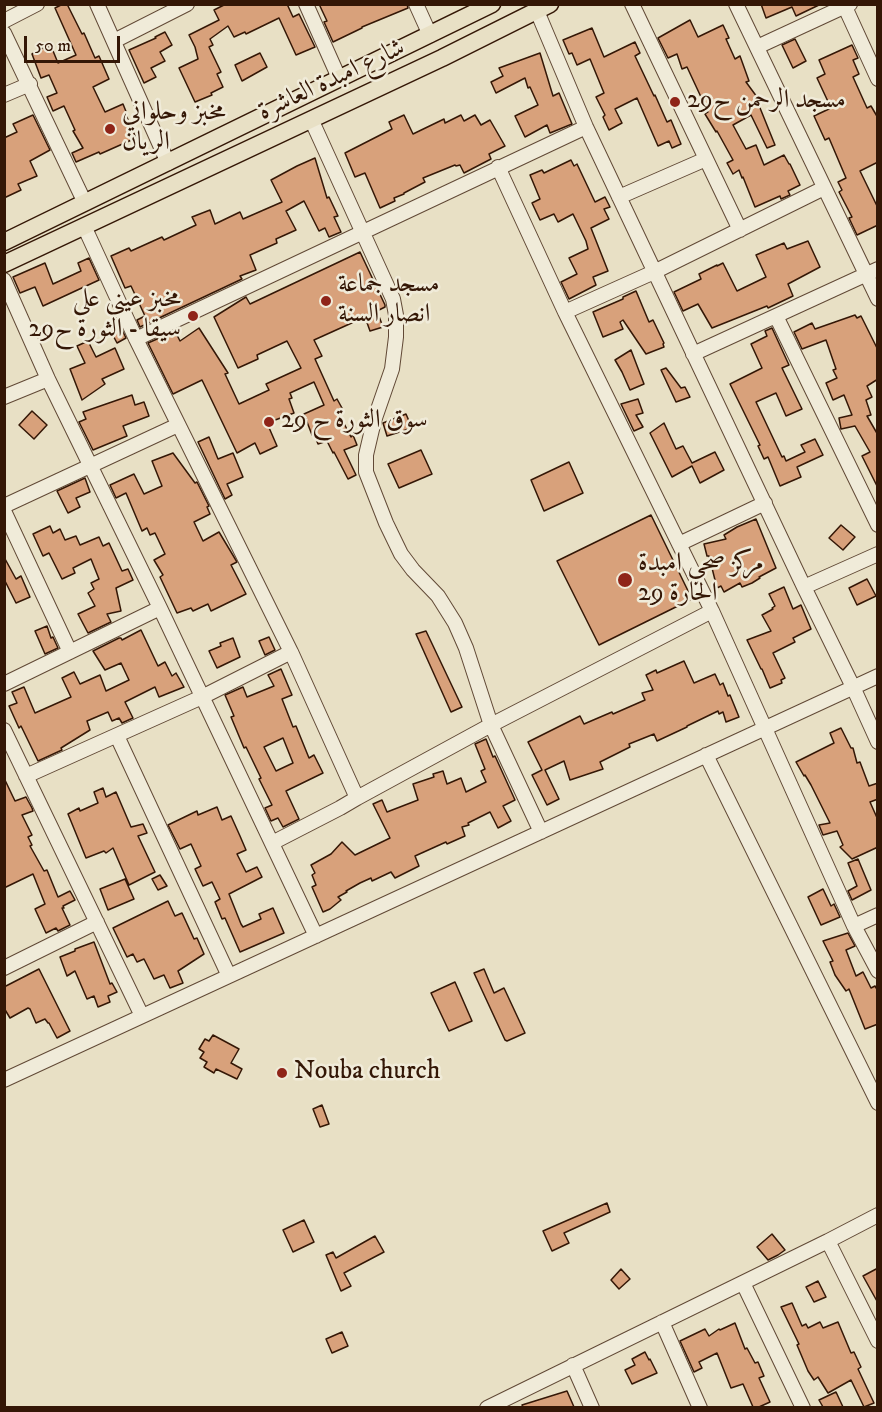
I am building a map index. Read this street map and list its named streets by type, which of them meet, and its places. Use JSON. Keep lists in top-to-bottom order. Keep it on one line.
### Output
{"streets":{"main road":["شارع امبدة العاشرة"]},"places":["مسجد الرحمن ح29","مخبز وحلواني الريان","مسجد جماعة انصار السنة","مخبز عيني على سيقا - الثورة ح29","سوق الثورة ح 29","مركز صحي امبدة الحارة 29","Nouba church"],"scale_bar":"50 m"}
